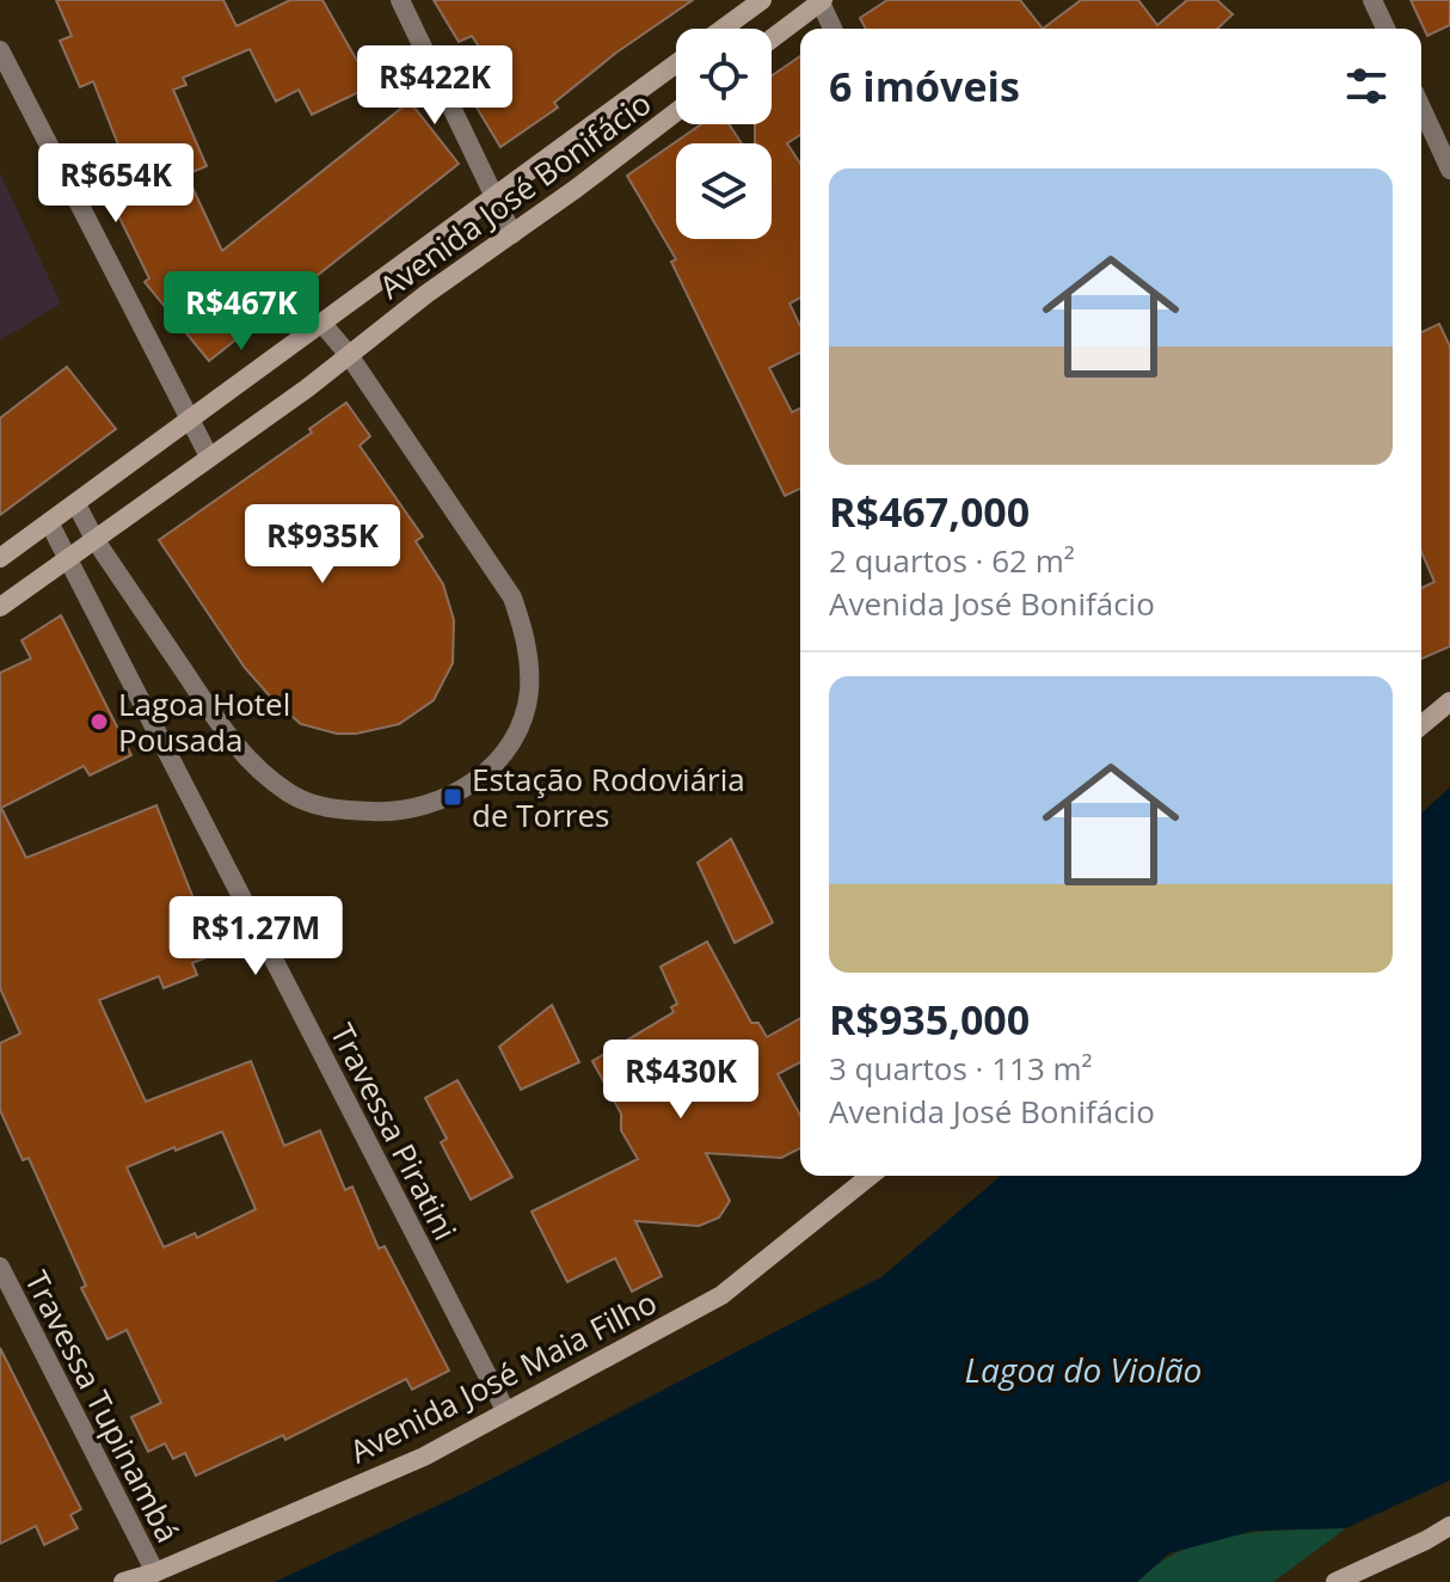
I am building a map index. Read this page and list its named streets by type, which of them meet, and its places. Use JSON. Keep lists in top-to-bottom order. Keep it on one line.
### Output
{"streets":{"street":["Avenida José Bonifácio","Travessa Piratini","Avenida José Maia Filho","Travessa Tupinambá"]},"crossings":[["Avenida José Bonifácio","Travessa Piratini"],["Travessa Piratini","Avenida José Maia Filho"],["Avenida José Maia Filho","Travessa Tupinambá"]],"water":["Lagoa do Violão"],"places":{"other":["Lagoa Hotel Pousada"],"transit":["Estação Rodoviária de Torres"]},"page":{"heading":"6 imóveis","price":["R$422K","R$654K","R$467K","R$935K","R$1.27M","R$430K"],"list":[{"name":"R$467,000","note":"2 quartos · 62 m² · Avenida José Bonifácio"},{"name":"R$935,000","note":"3 quartos · 113 m² · Avenida José Bonifácio"}]}}
